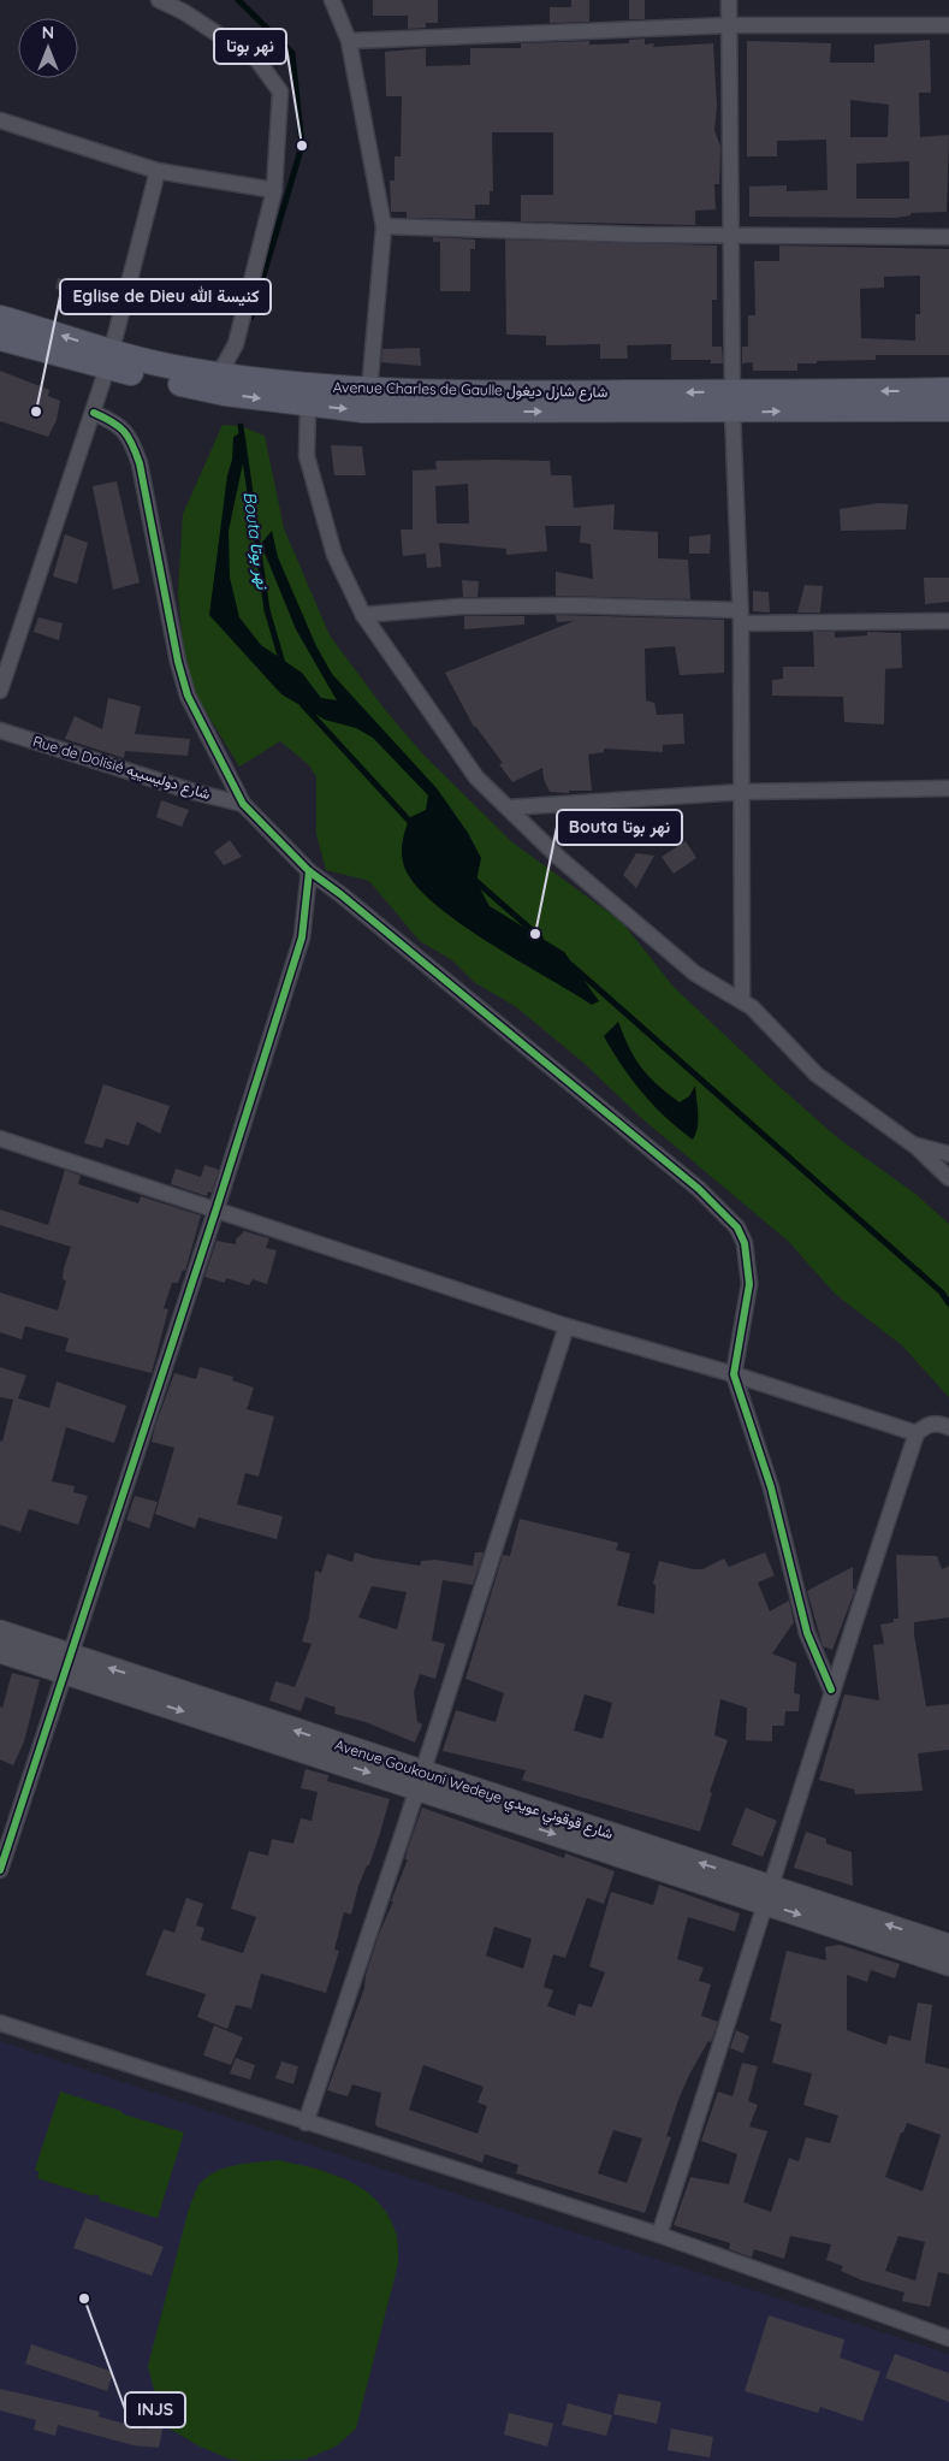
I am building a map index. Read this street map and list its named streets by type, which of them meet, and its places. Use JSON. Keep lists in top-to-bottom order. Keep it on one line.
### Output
{"streets":{"main road":["Avenue Charles de Gaulle شارع شارل ديغول"],"street":["Rue de Dolisié شارع دوليسييه","Avenue Goukouni Wedeye شارع قوقوني عويدي"]},"water":["Bouta نهر بوتا"],"places":["نهر بوتا","Eglise de Dieu كنيسة الله","Bouta نهر بوتا","INJS"],"north":"top"}
